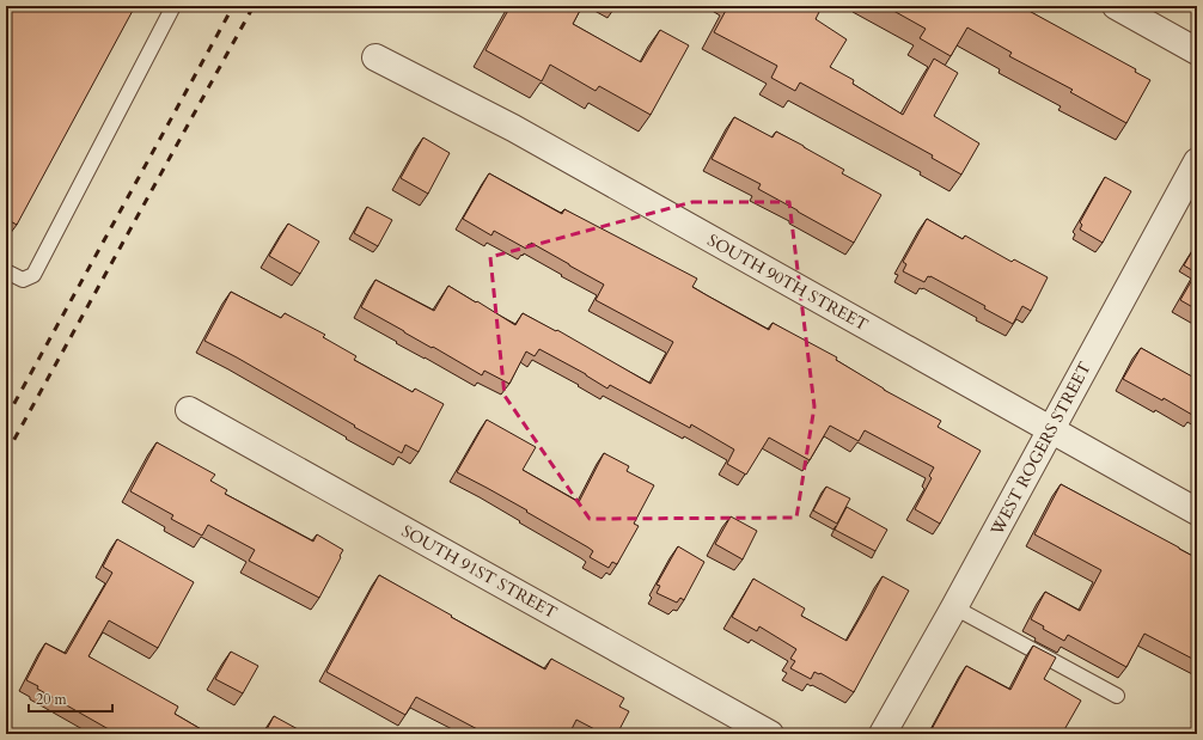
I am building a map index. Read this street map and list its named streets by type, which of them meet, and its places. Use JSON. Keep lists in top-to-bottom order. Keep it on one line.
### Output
{"streets":{"street":["SOUTH 90TH STREET","WEST ROGERS STREET","SOUTH 91ST STREET"]},"crossings":[["SOUTH 90TH STREET","WEST ROGERS STREET"]],"scale_bar":"20 m"}
